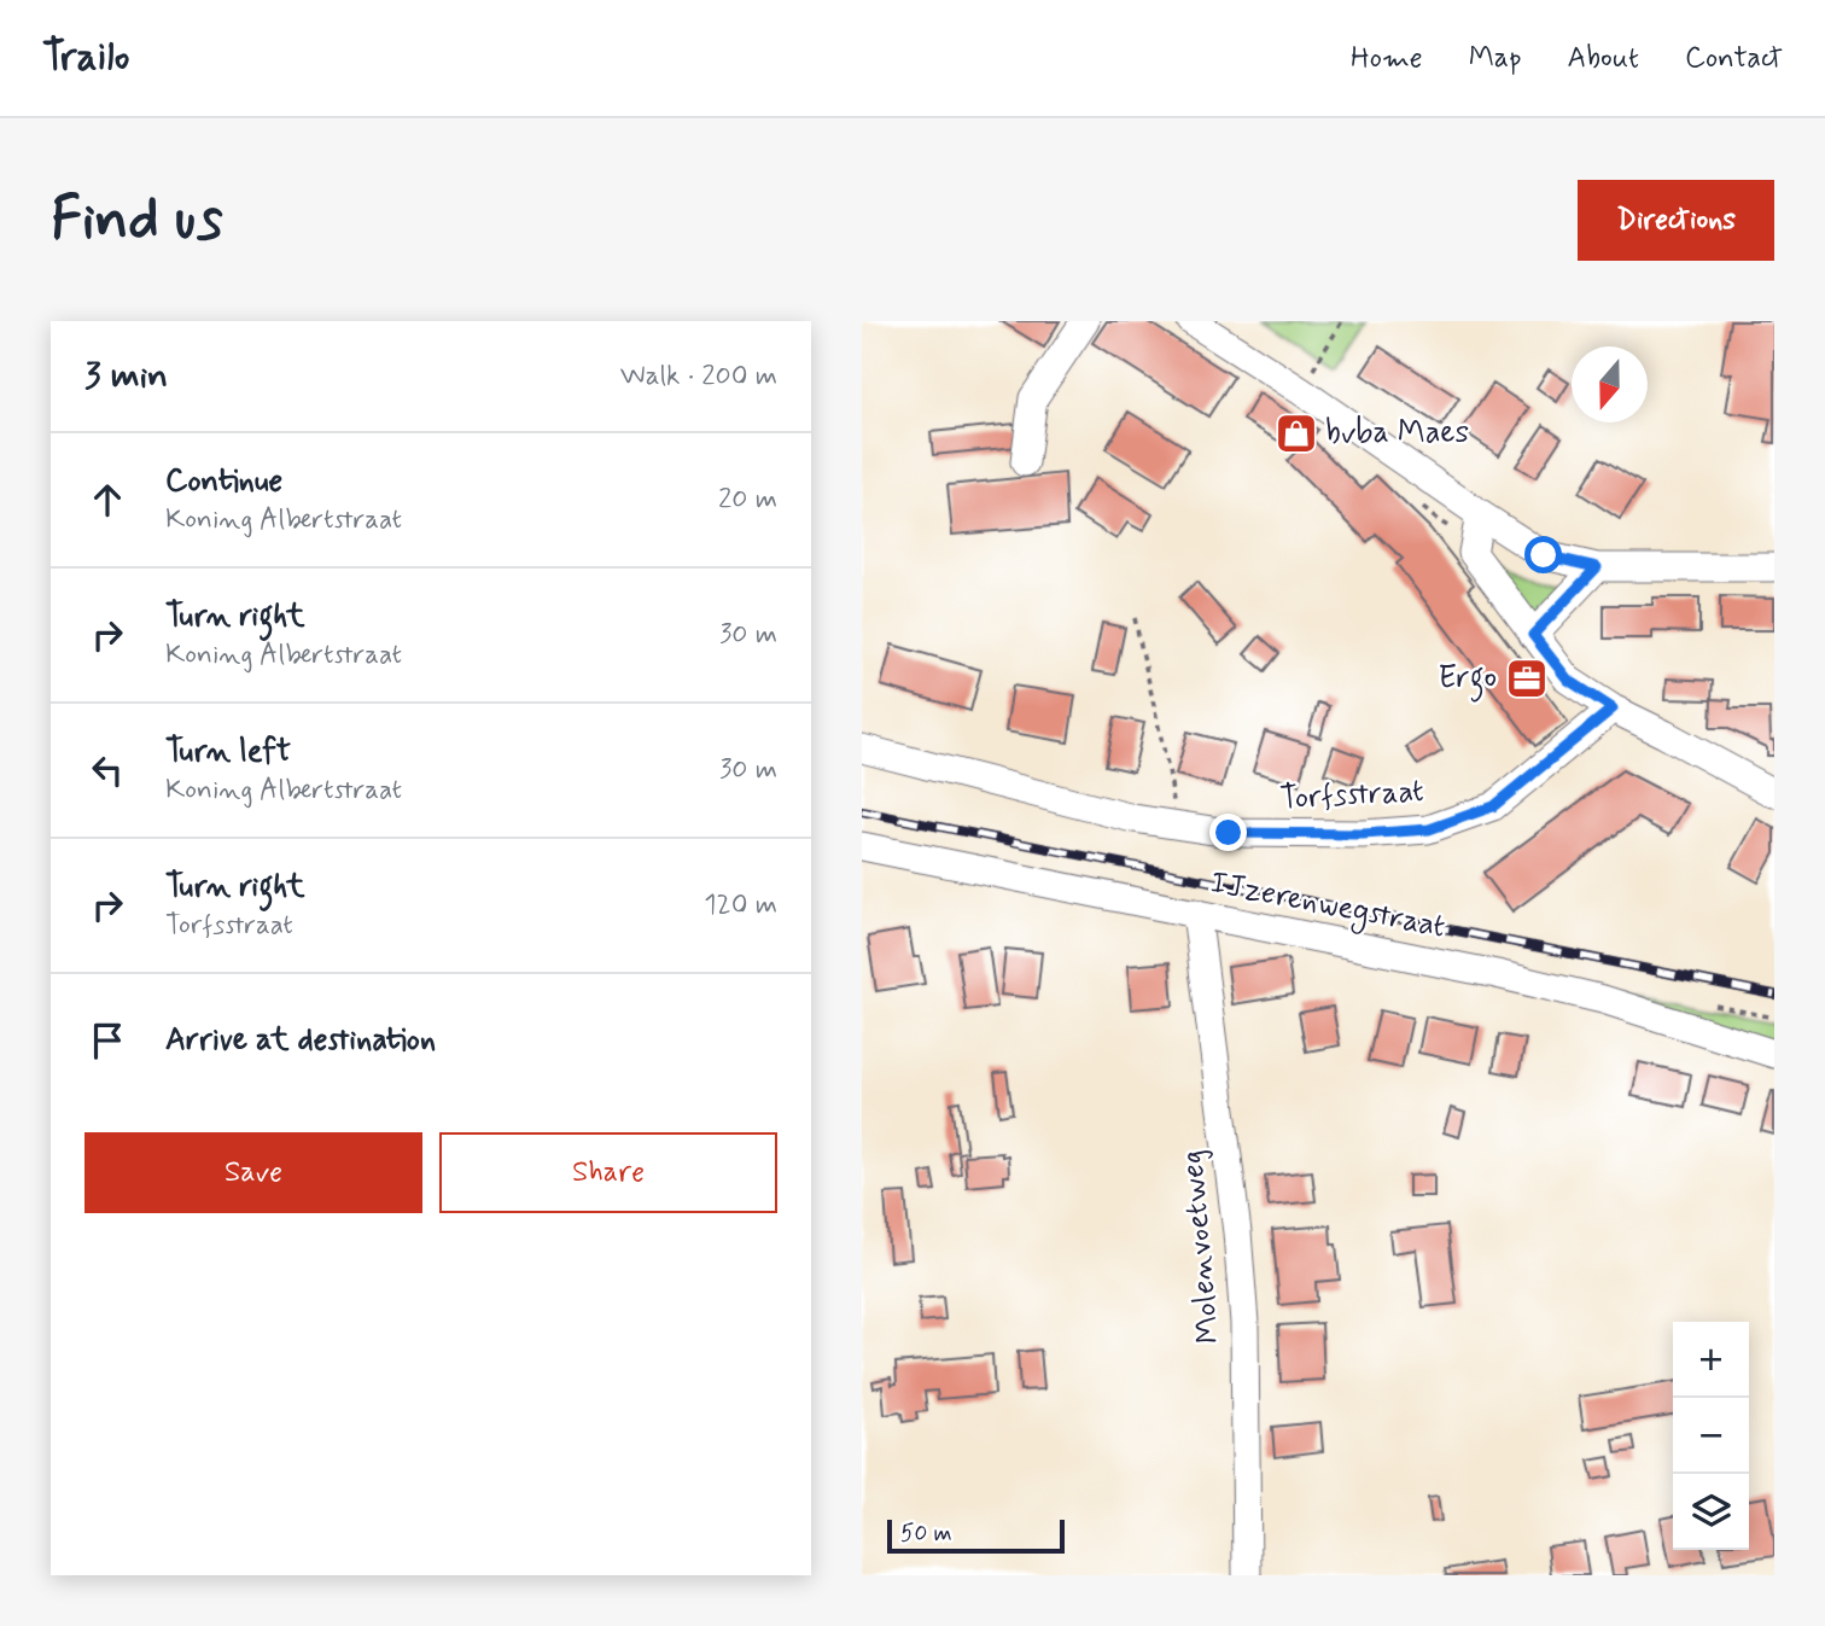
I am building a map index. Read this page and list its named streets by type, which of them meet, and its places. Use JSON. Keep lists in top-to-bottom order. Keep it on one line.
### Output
{"streets":{"street":["Torfsstraat","IJzerenwegstraat","Molenvoetweg"]},"crossings":[["IJzerenwegstraat","Molenvoetweg"]],"places":{"shop":["bvba Maes"],"office":["Ergo"]},"scale_bar":"50 m","north":"bottom","page":{"header":"Trailo","nav":["Home","Map","About","Contact"],"buttons":["Directions",["Save","Share"]],"title":"Find us","heading":["3 min","Walk · 200 m"],"list":[["Continue","Koning Albertstraat","20 m"],["Turn right","Koning Albertstraat","30 m"],["Turn left","Koning Albertstraat","30 m"],["Turn right","Torfsstraat","120 m"],"Arrive at destination"],"map_buttons":["+","−"],"scale":"50 m"}}
